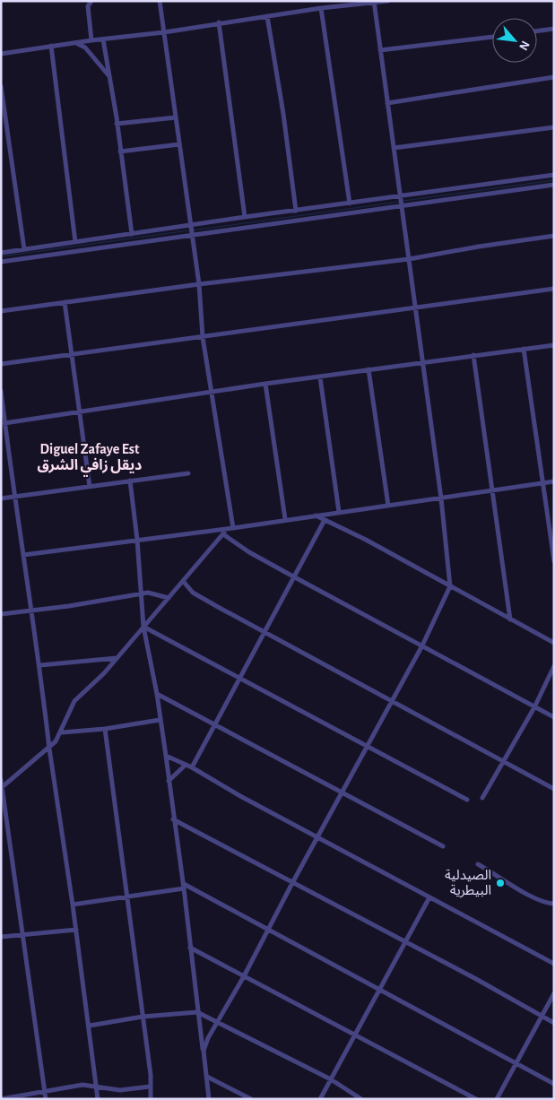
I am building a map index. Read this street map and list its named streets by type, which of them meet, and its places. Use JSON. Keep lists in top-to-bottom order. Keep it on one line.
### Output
{"districts":["Diguel Zafaye Est ديقل زافي الشرق"],"places":["الصيدلية البيطرية"],"north":"bottom right"}
